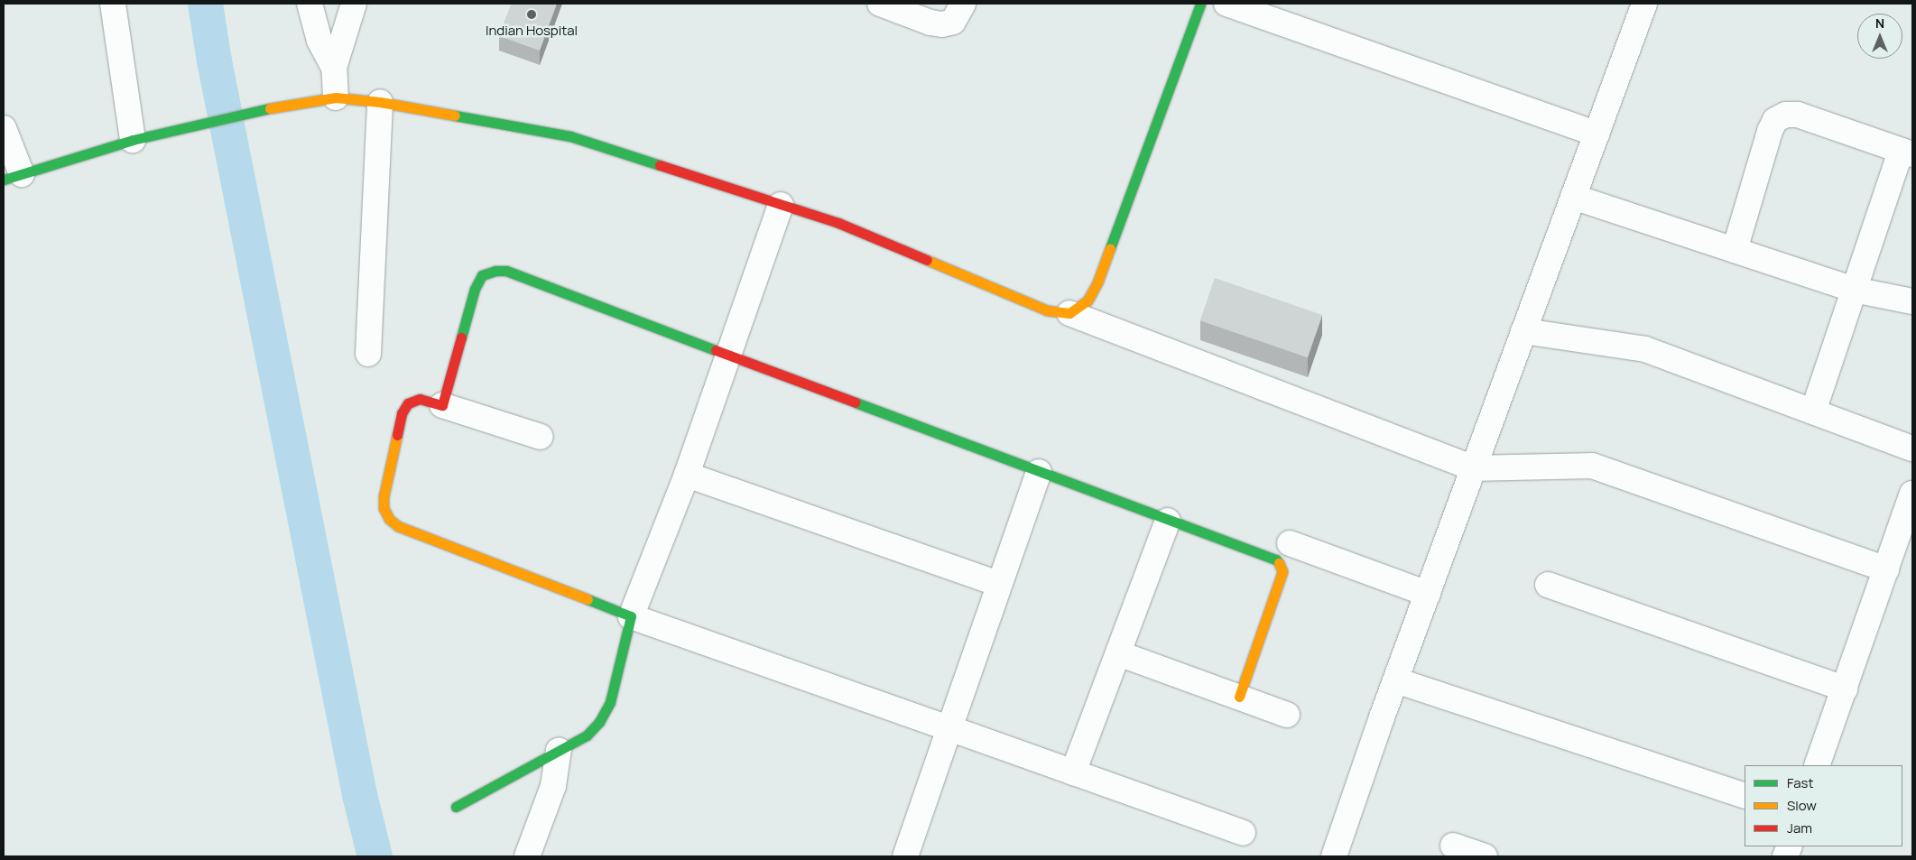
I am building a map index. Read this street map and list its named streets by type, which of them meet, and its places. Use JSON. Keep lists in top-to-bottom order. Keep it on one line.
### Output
{"places":["Indian Hospital"],"legend":["Fast","Slow","Jam"],"north":"top"}
